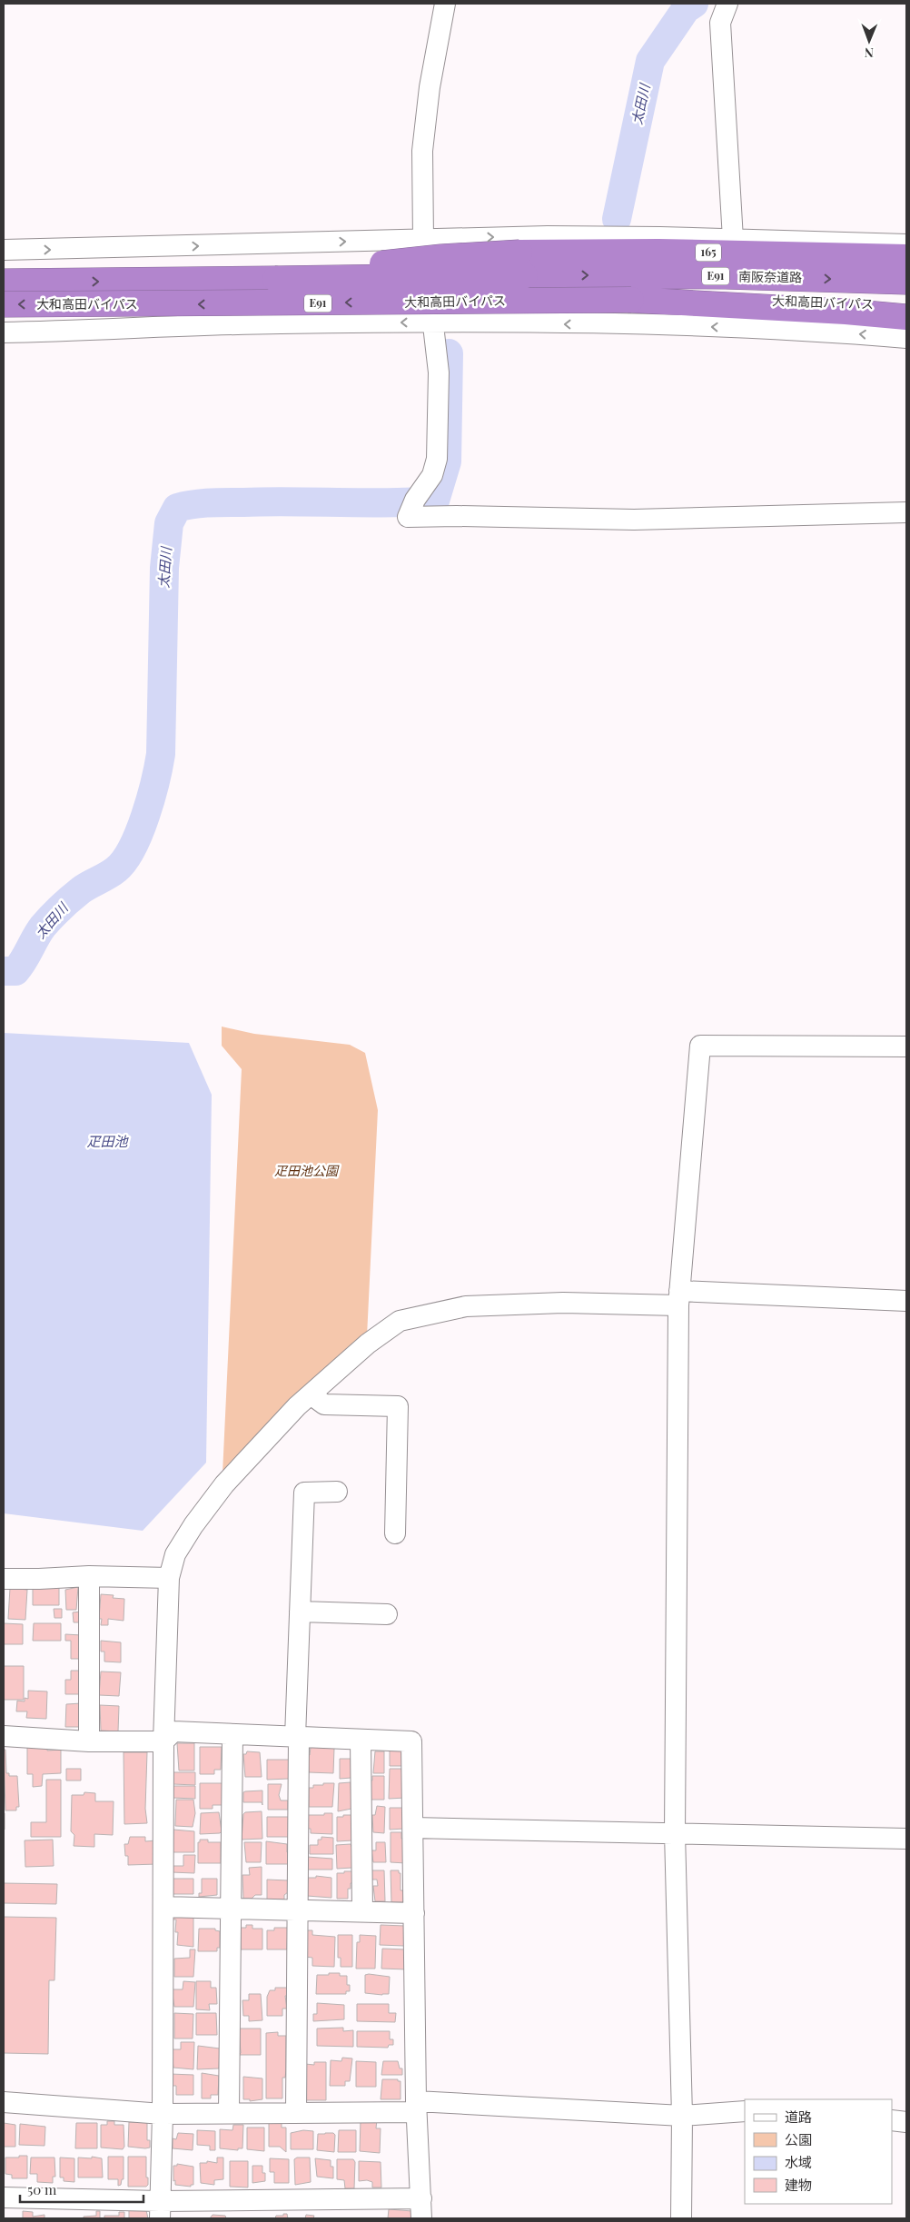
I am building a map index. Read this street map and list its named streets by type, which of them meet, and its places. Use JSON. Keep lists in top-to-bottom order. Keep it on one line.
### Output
{"streets":{"highway":["165","E91","南阪奈道路","大和高田バイパス"]},"crossings":[["165","大和高田バイパス"],["南阪奈道路","大和高田バイパス"]],"water":["太田川","疋田池"],"parks":["疋田池公園"],"legend":["道路","公園","水域","建物"],"scale_bar":"50 m","north":"bottom"}
